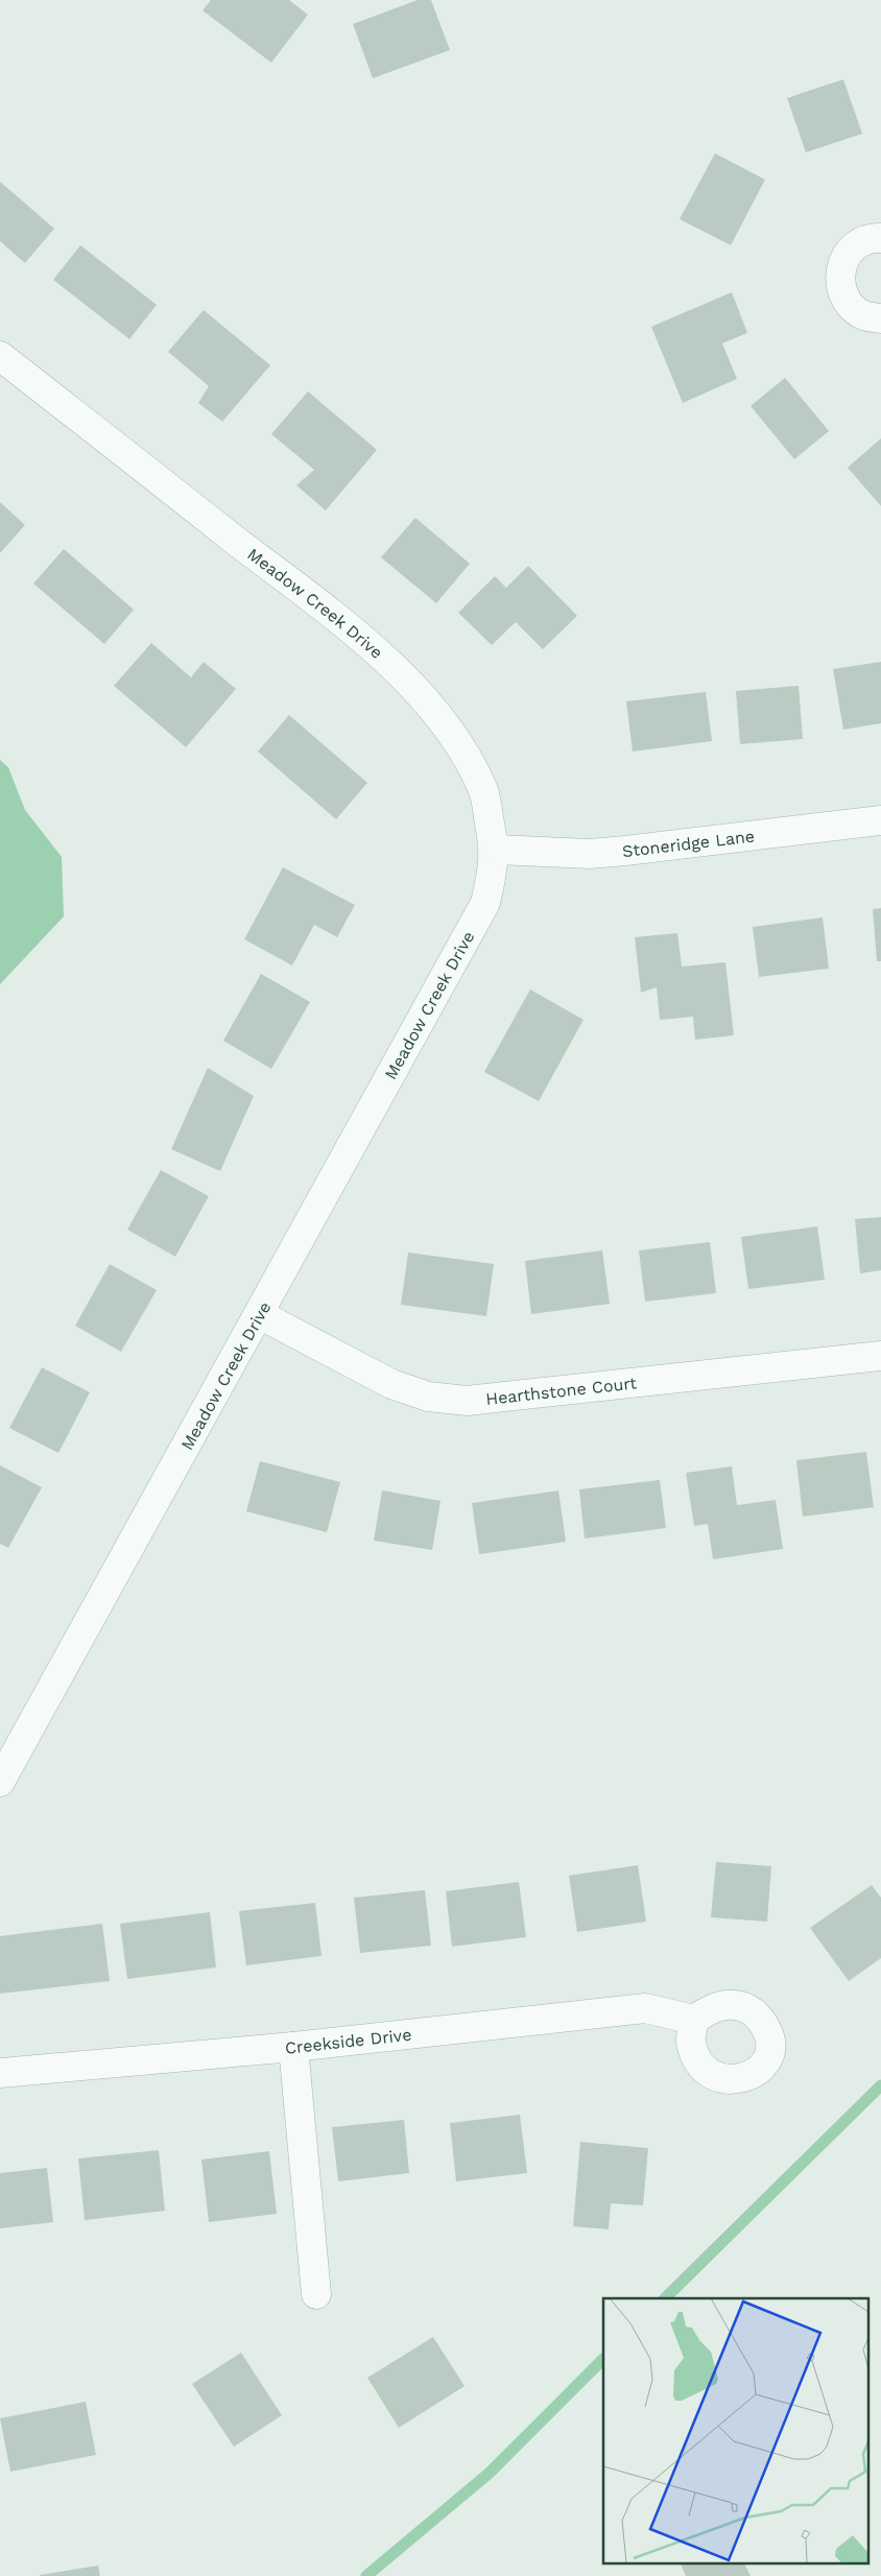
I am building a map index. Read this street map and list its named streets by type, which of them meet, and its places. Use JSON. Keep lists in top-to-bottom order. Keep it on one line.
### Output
{"streets":{"street":["Meadow Creek Drive","Stoneridge Lane","Hearthstone Court","Creekside Drive"]},"crossings":[["Meadow Creek Drive","Stoneridge Lane"],["Meadow Creek Drive","Hearthstone Court"]]}
